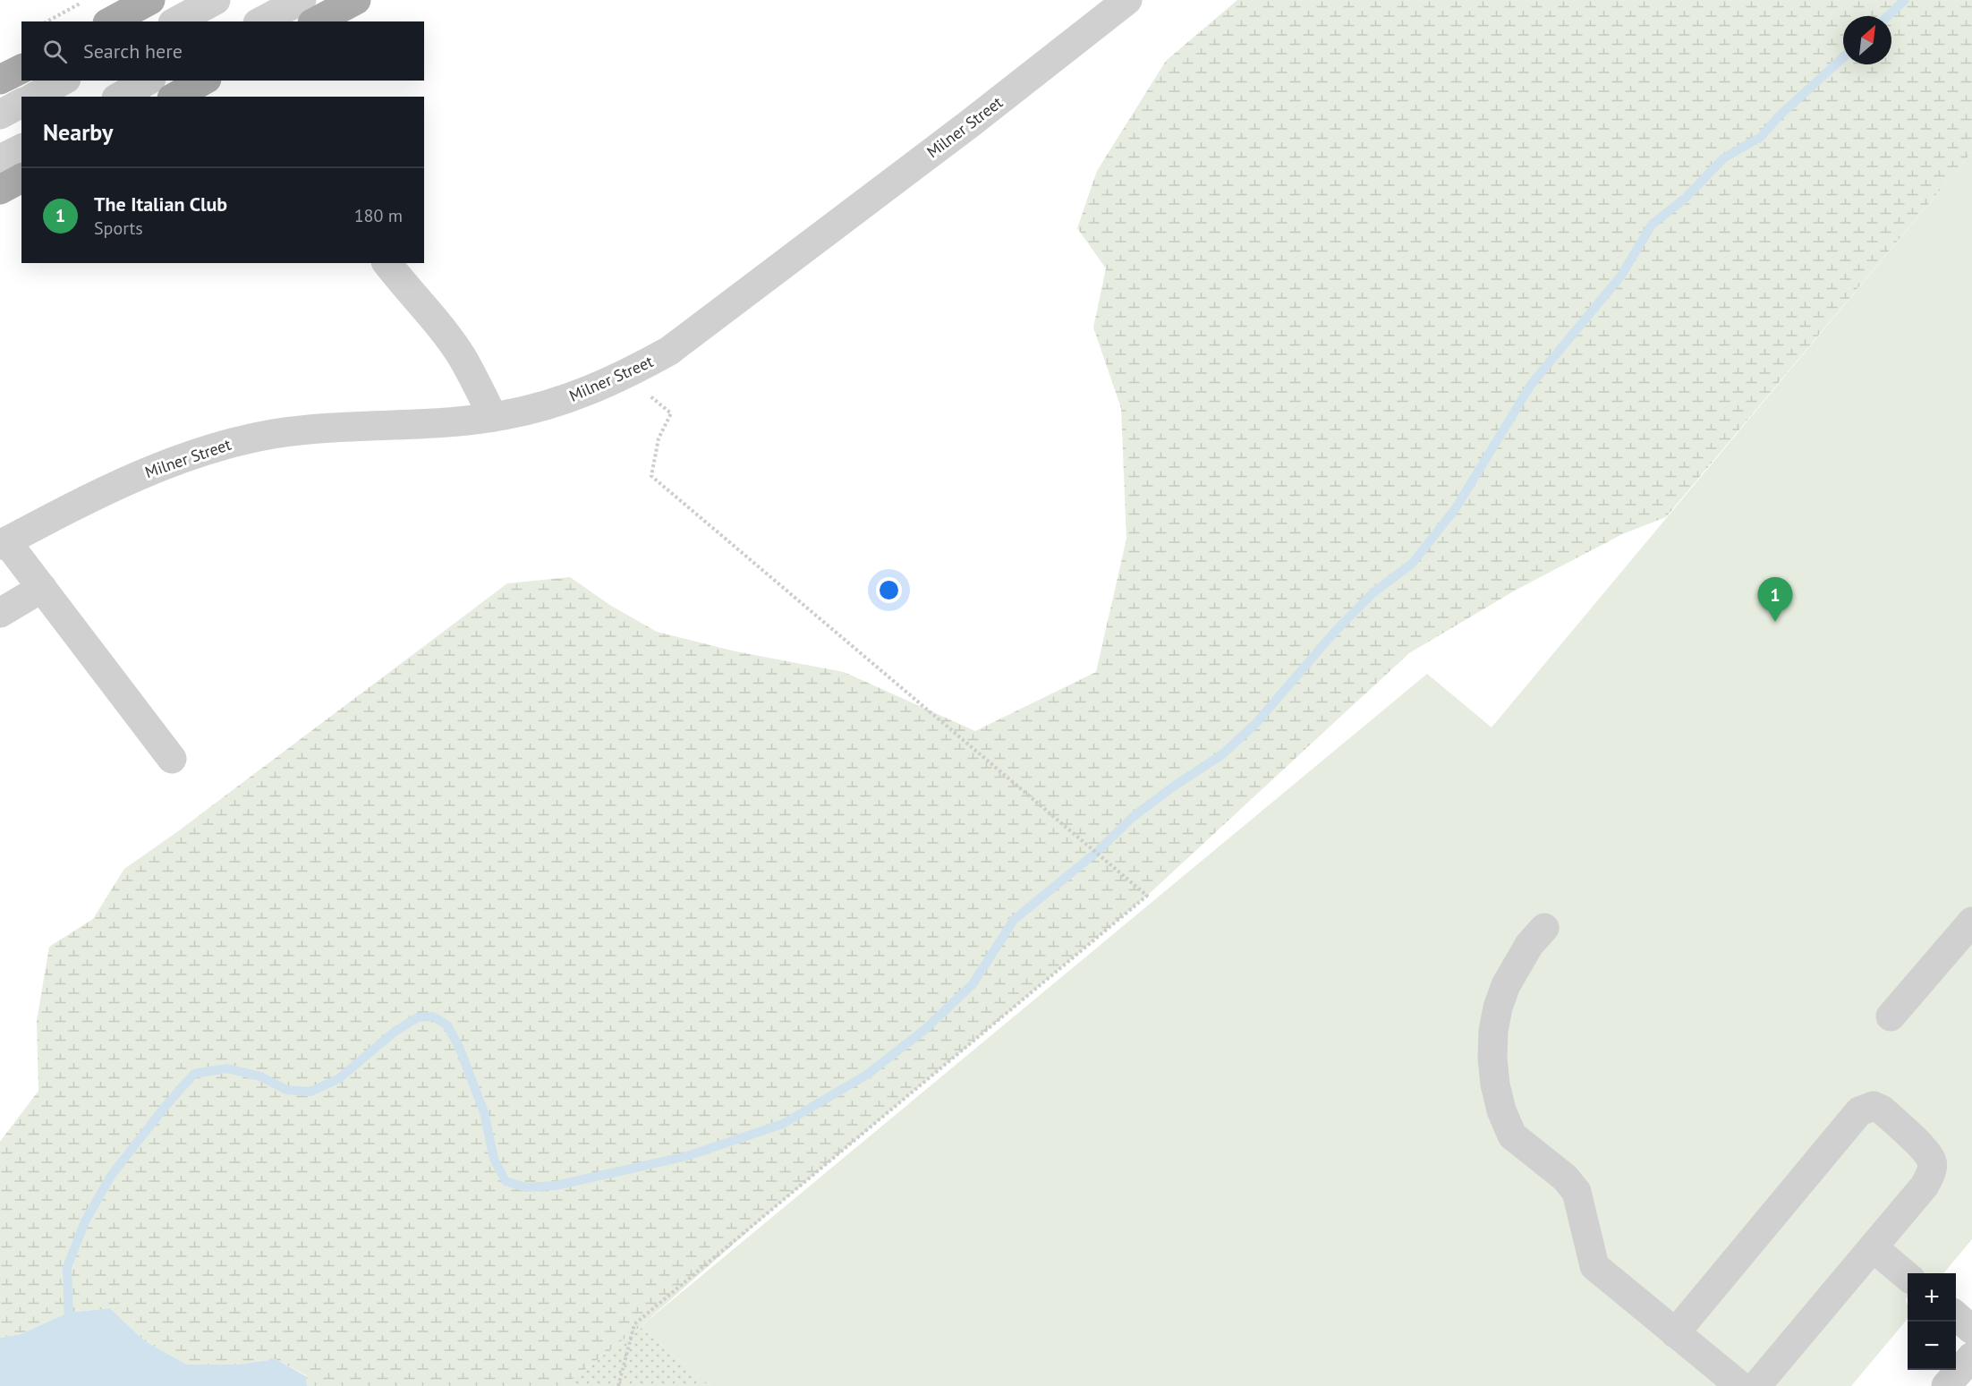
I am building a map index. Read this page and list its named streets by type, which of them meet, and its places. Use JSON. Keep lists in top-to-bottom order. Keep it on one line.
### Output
{"streets":{"street":["Milner Street"]},"north":"top right","page":{"search":"Search here","heading":"Nearby","list":[{"mark":"1","name":"The Italian Club","note":"Sports","value":"180 m"}],"pins":"1","map_buttons":["+","−"]}}
